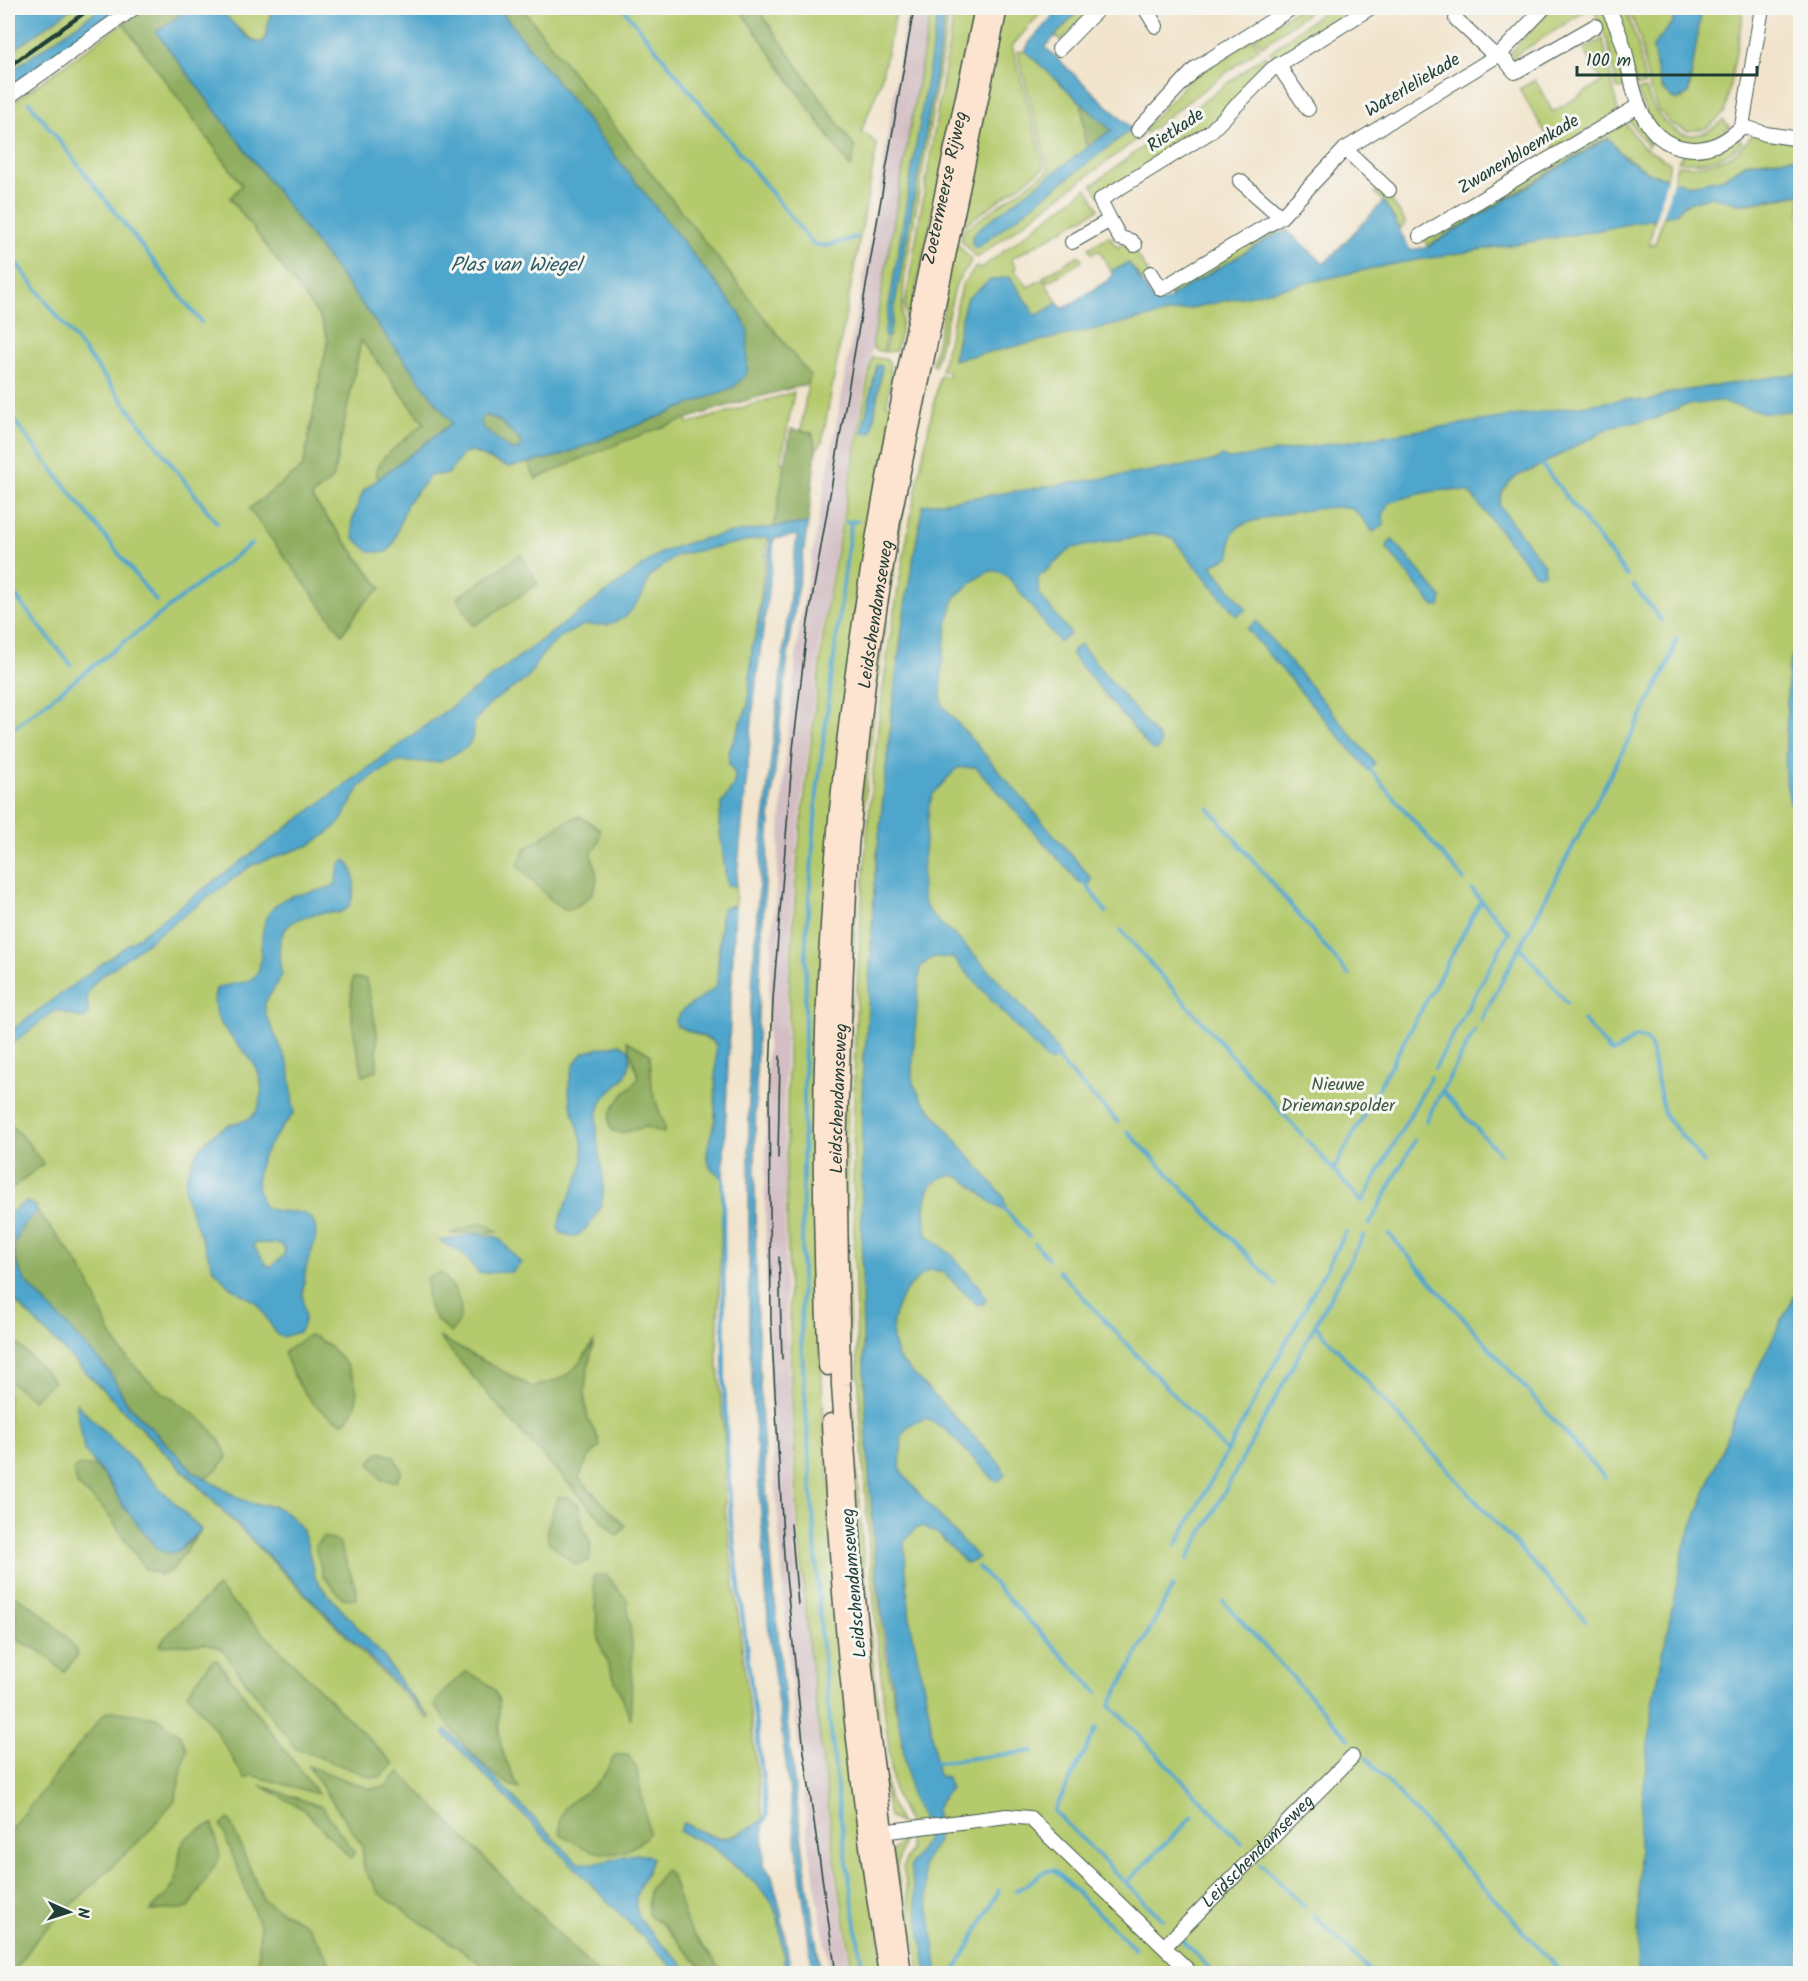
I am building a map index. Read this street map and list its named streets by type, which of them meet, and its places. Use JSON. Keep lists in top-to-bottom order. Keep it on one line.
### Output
{"streets":{"main road":["Zoetermeerse Rijweg","Leidschendamseweg"],"street":["Waterleliekade","Rietkade","Zwanenbloemkade"]},"crossings":[["Zoetermeerse Rijweg","Leidschendamseweg"]],"water":["Plas van Wiegel"],"parks":["Nieuwe Driemanspolder"],"scale_bar":"100 m","north":"right"}
